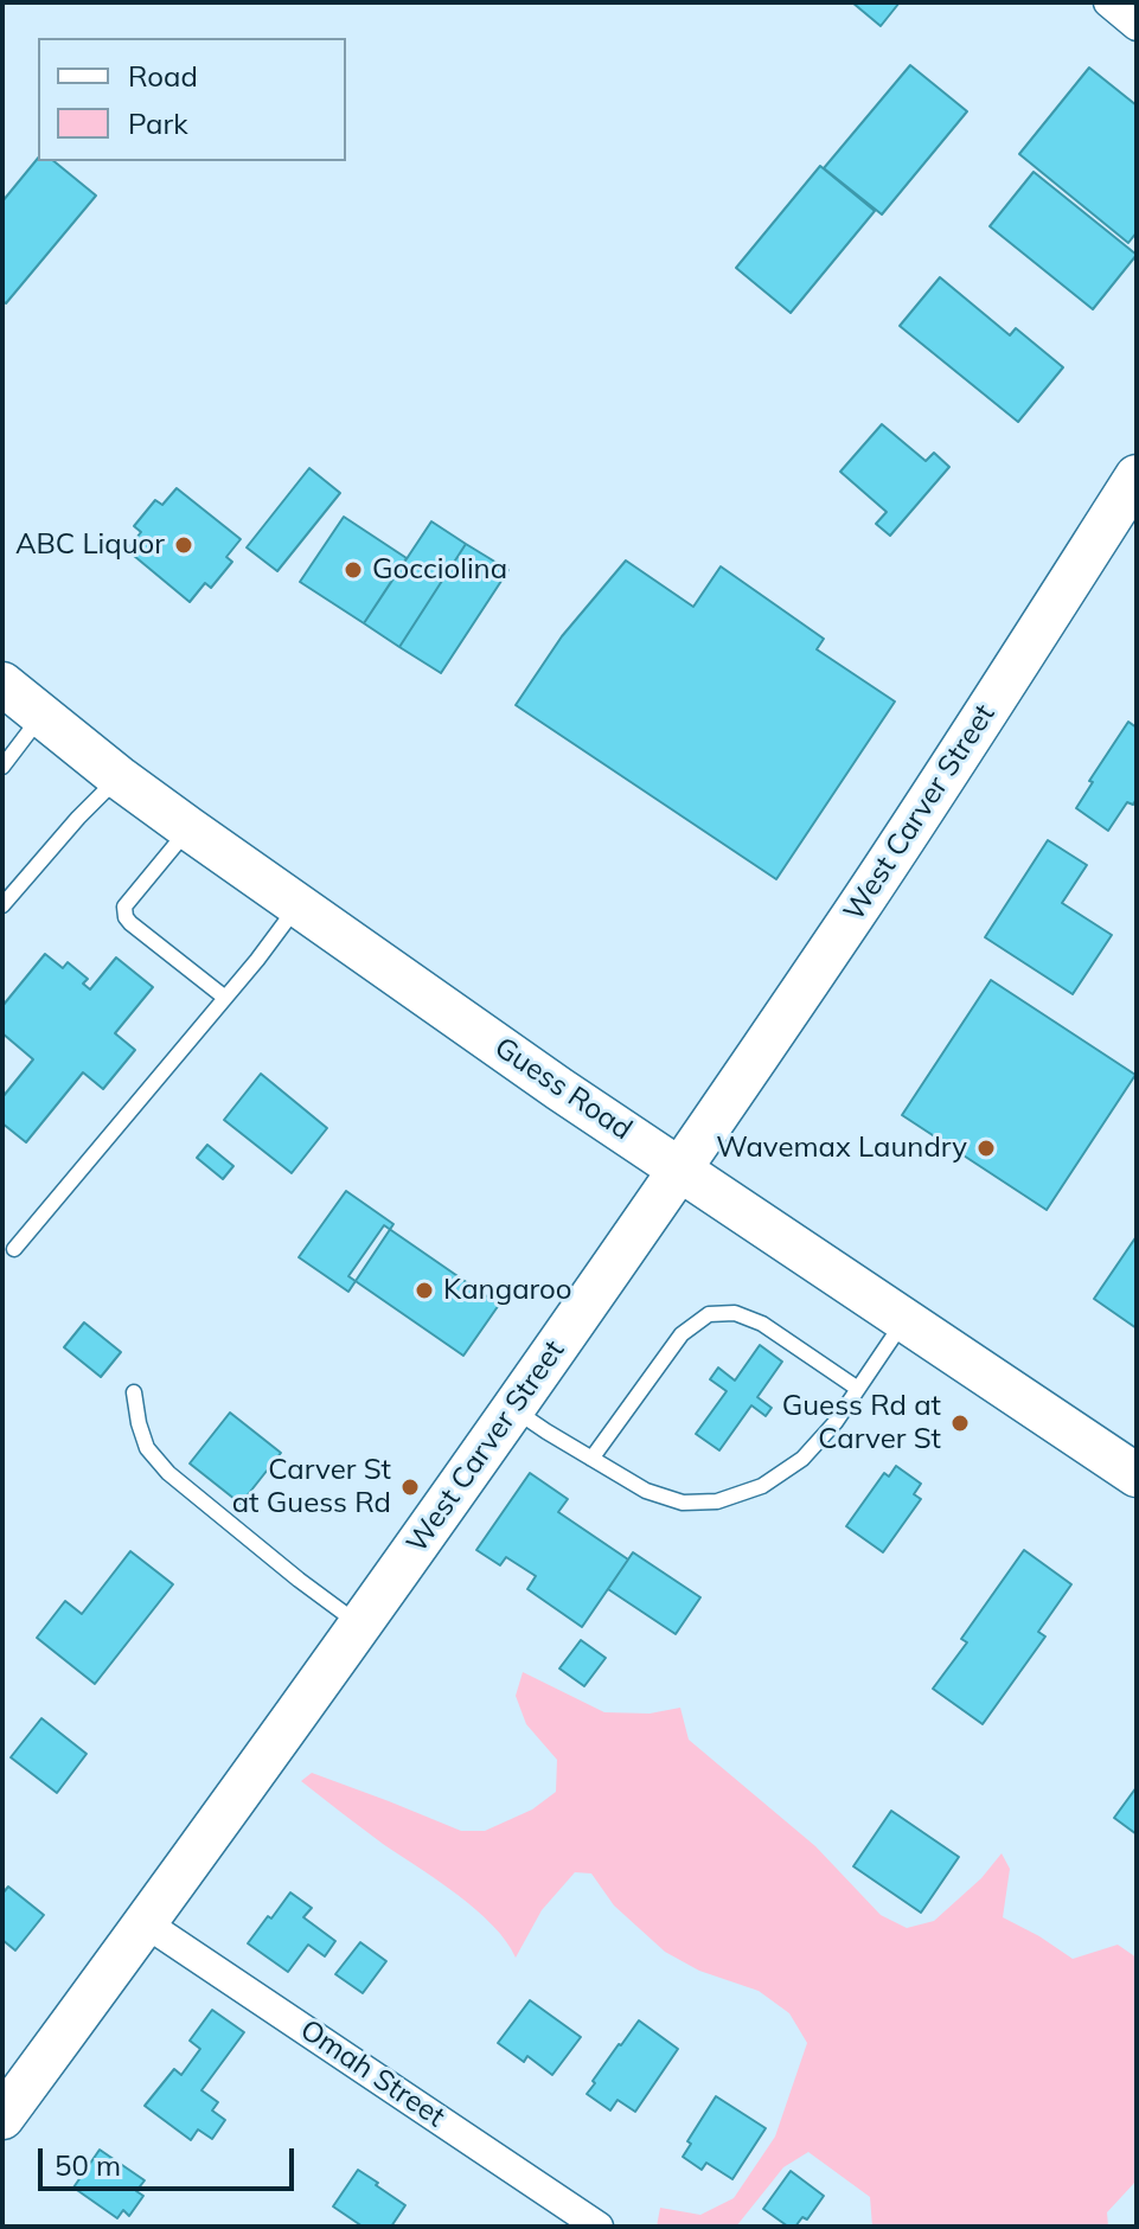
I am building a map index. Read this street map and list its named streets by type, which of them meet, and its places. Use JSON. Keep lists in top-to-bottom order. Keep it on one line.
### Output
{"streets":{"main road":["West Carver Street","Guess Road"],"street":["Omah Street"]},"crossings":[["West Carver Street","Guess Road"],["West Carver Street","Omah Street"]],"places":["ABC Liquor","Gocciolina","Wavemax Laundry","Kangaroo","Guess Rd at Carver St","Carver St at Guess Rd"],"legend":["Road","Park"],"scale_bar":"50 m"}
